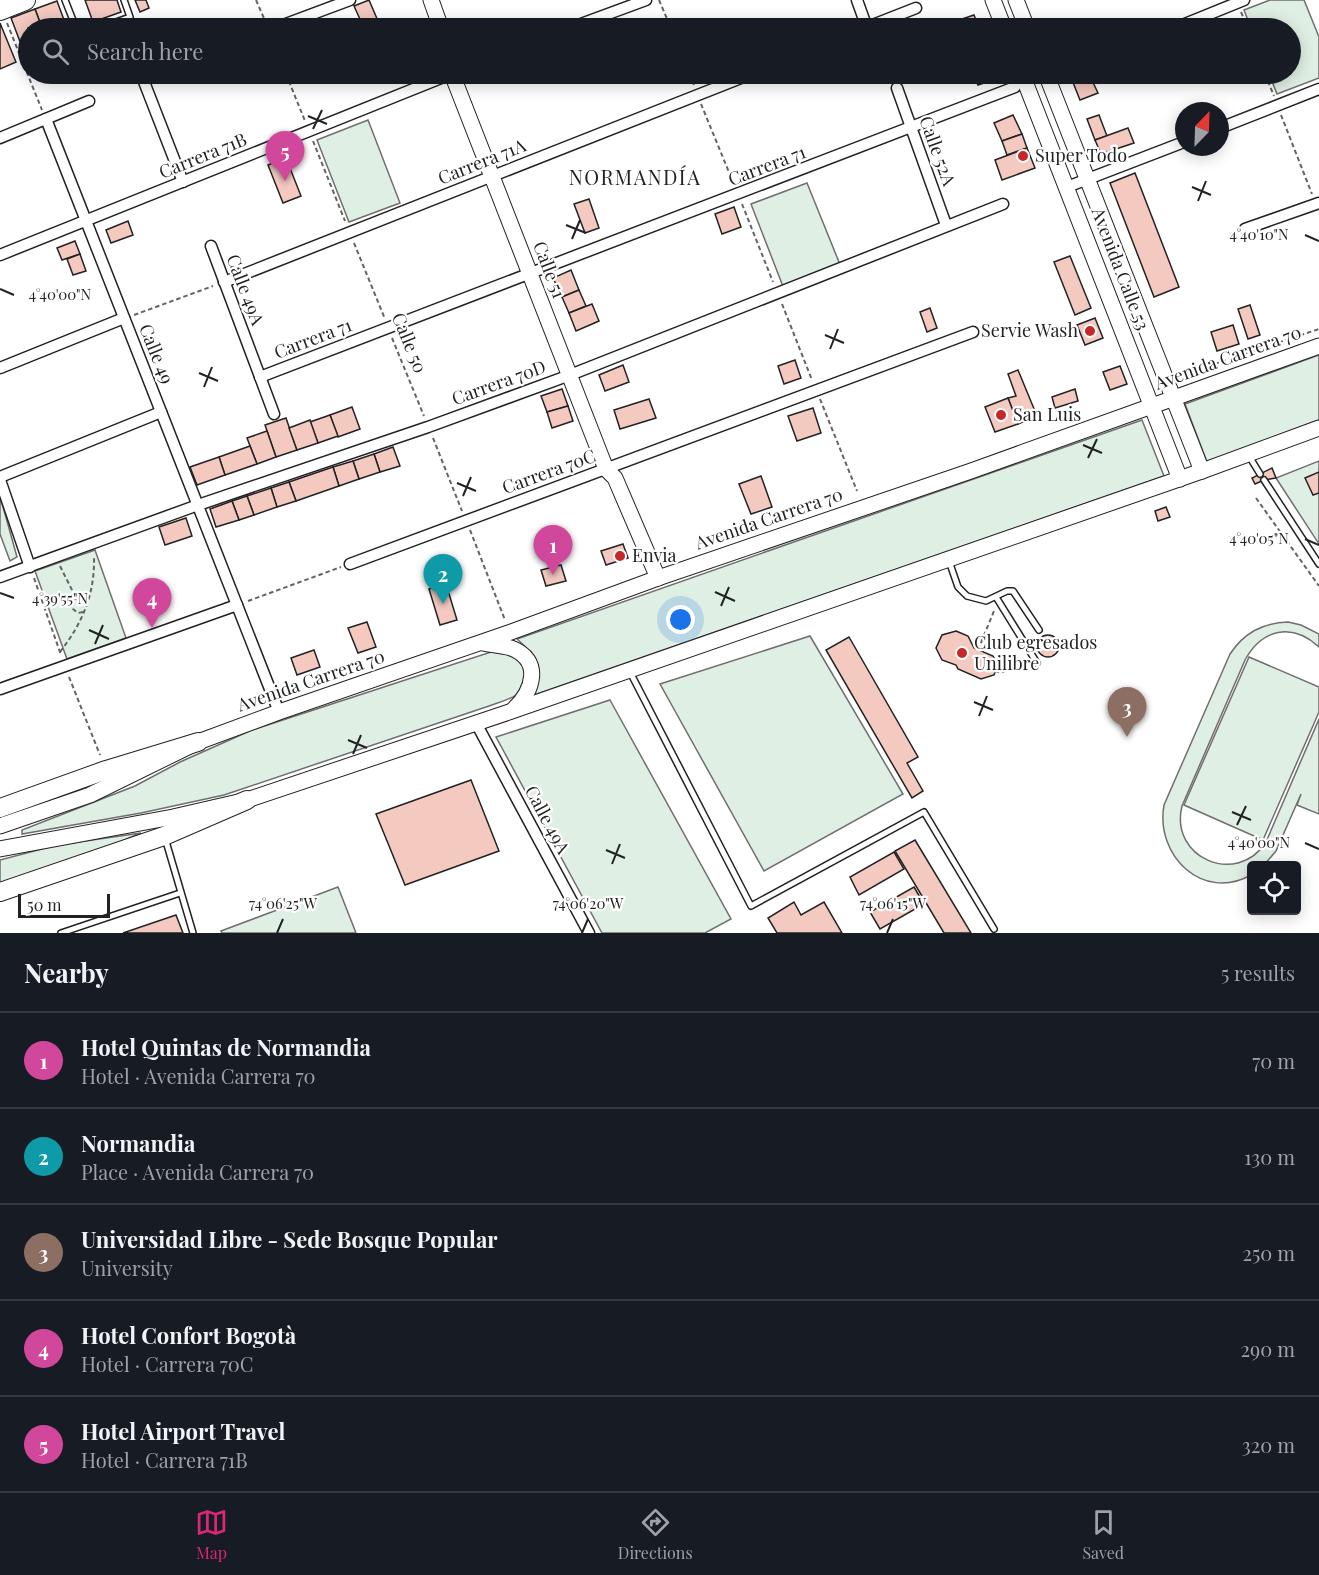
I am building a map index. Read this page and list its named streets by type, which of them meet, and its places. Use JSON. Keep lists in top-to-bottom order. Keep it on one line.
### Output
{"streets":{"main road":["Avenida Calle 53","Calle 51","Avenida Carrera 70"],"street":["Calle 52A","Carrera 71B","Carrera 71A","Carrera 71","Calle 49A","Calle 49","Carrera 70D","Carrera 70C"],"path":["Calle 50"]},"crossings":[["Calle 52A","Carrera 71"],["Calle 52A","Carrera 70D"],["Carrera 71B","Calle 50"],["Carrera 71B","Calle 49"],["Carrera 71A","Calle 51"],["Carrera 71A","Calle 49A"],["Carrera 71A","Calle 50"],["Carrera 71","Calle 51"],["Carrera 71","Calle 49A"],["Carrera 71","Calle 50"],["Avenida Calle 53","Avenida Carrera 70"],["Calle 51","Avenida Carrera 70"],["Calle 51","Carrera 70D"],["Calle 51","Carrera 70C"],["Calle 50","Carrera 70D"],["Calle 50","Carrera 70C"],["Calle 49","Avenida Carrera 70"],["Calle 49","Carrera 70D"]],"districts":["NORMANDÍA"],"places":["Super Todo","Servie Wash","San Luis","Envia","Club egresados Unilibre"],"scale_bar":"50 m","north":"top right","page":{"search":"Search here","pins":["5","1","2","4","3"],"scale":"50 m","heading":["Nearby","5 results"],"list":[{"mark":"1","name":"Hotel Quintas de Normandia","note":"Hotel · Avenida Carrera 70","value":"70 m"},{"mark":"2","name":"Normandia","note":"Place · Avenida Carrera 70","value":"130 m"},{"mark":"3","name":"Universidad Libre - Sede Bosque Popular","note":"University","value":"250 m"},{"mark":"4","name":"Hotel Confort Bogotà","note":"Hotel · Carrera 70C","value":"290 m"},{"mark":"5","name":"Hotel Airport Travel","note":"Hotel · Carrera 71B","value":"320 m"}],"nav":["Map","Directions","Saved"]},"coordinates":["4°40'10\"N","4°40'00\"N","4°40'05\"N","4°39'55\"N","74°06'25\"W","74°06'20\"W","74°06'15\"W"]}
